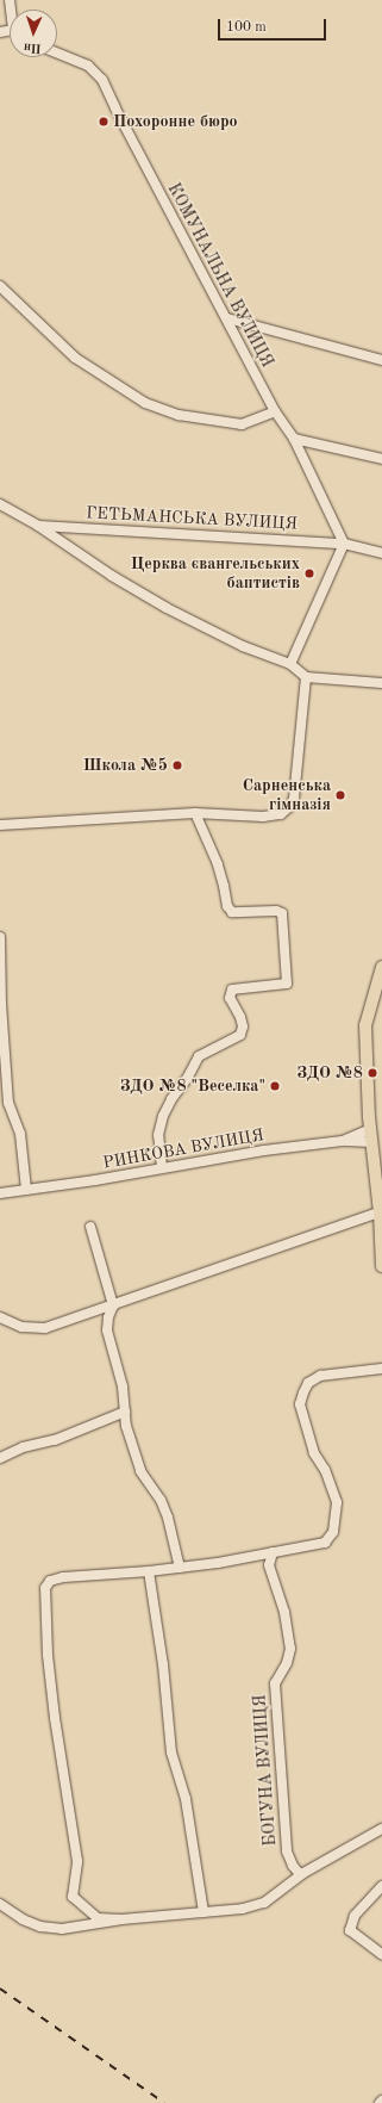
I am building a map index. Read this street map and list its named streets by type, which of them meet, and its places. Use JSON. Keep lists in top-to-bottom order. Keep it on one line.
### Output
{"streets":{"street":["КОМУНАЛЬНА ВУЛИЦЯ","ГЕТЬМАНСЬКА ВУЛИЦЯ","РИНКОВА ВУЛИЦЯ","БОГУНА ВУЛИЦЯ"]},"crossings":[["КОМУНАЛЬНА ВУЛИЦЯ","ГЕТЬМАНСЬКА ВУЛИЦЯ"]],"places":["Похоронне бюро","Церква євангельських баптистів","Школа №5","Сарненська гімназія","ЗДО №8","ЗДО №8 \"Веселка\""],"scale_bar":"100 m","north":"bottom"}
